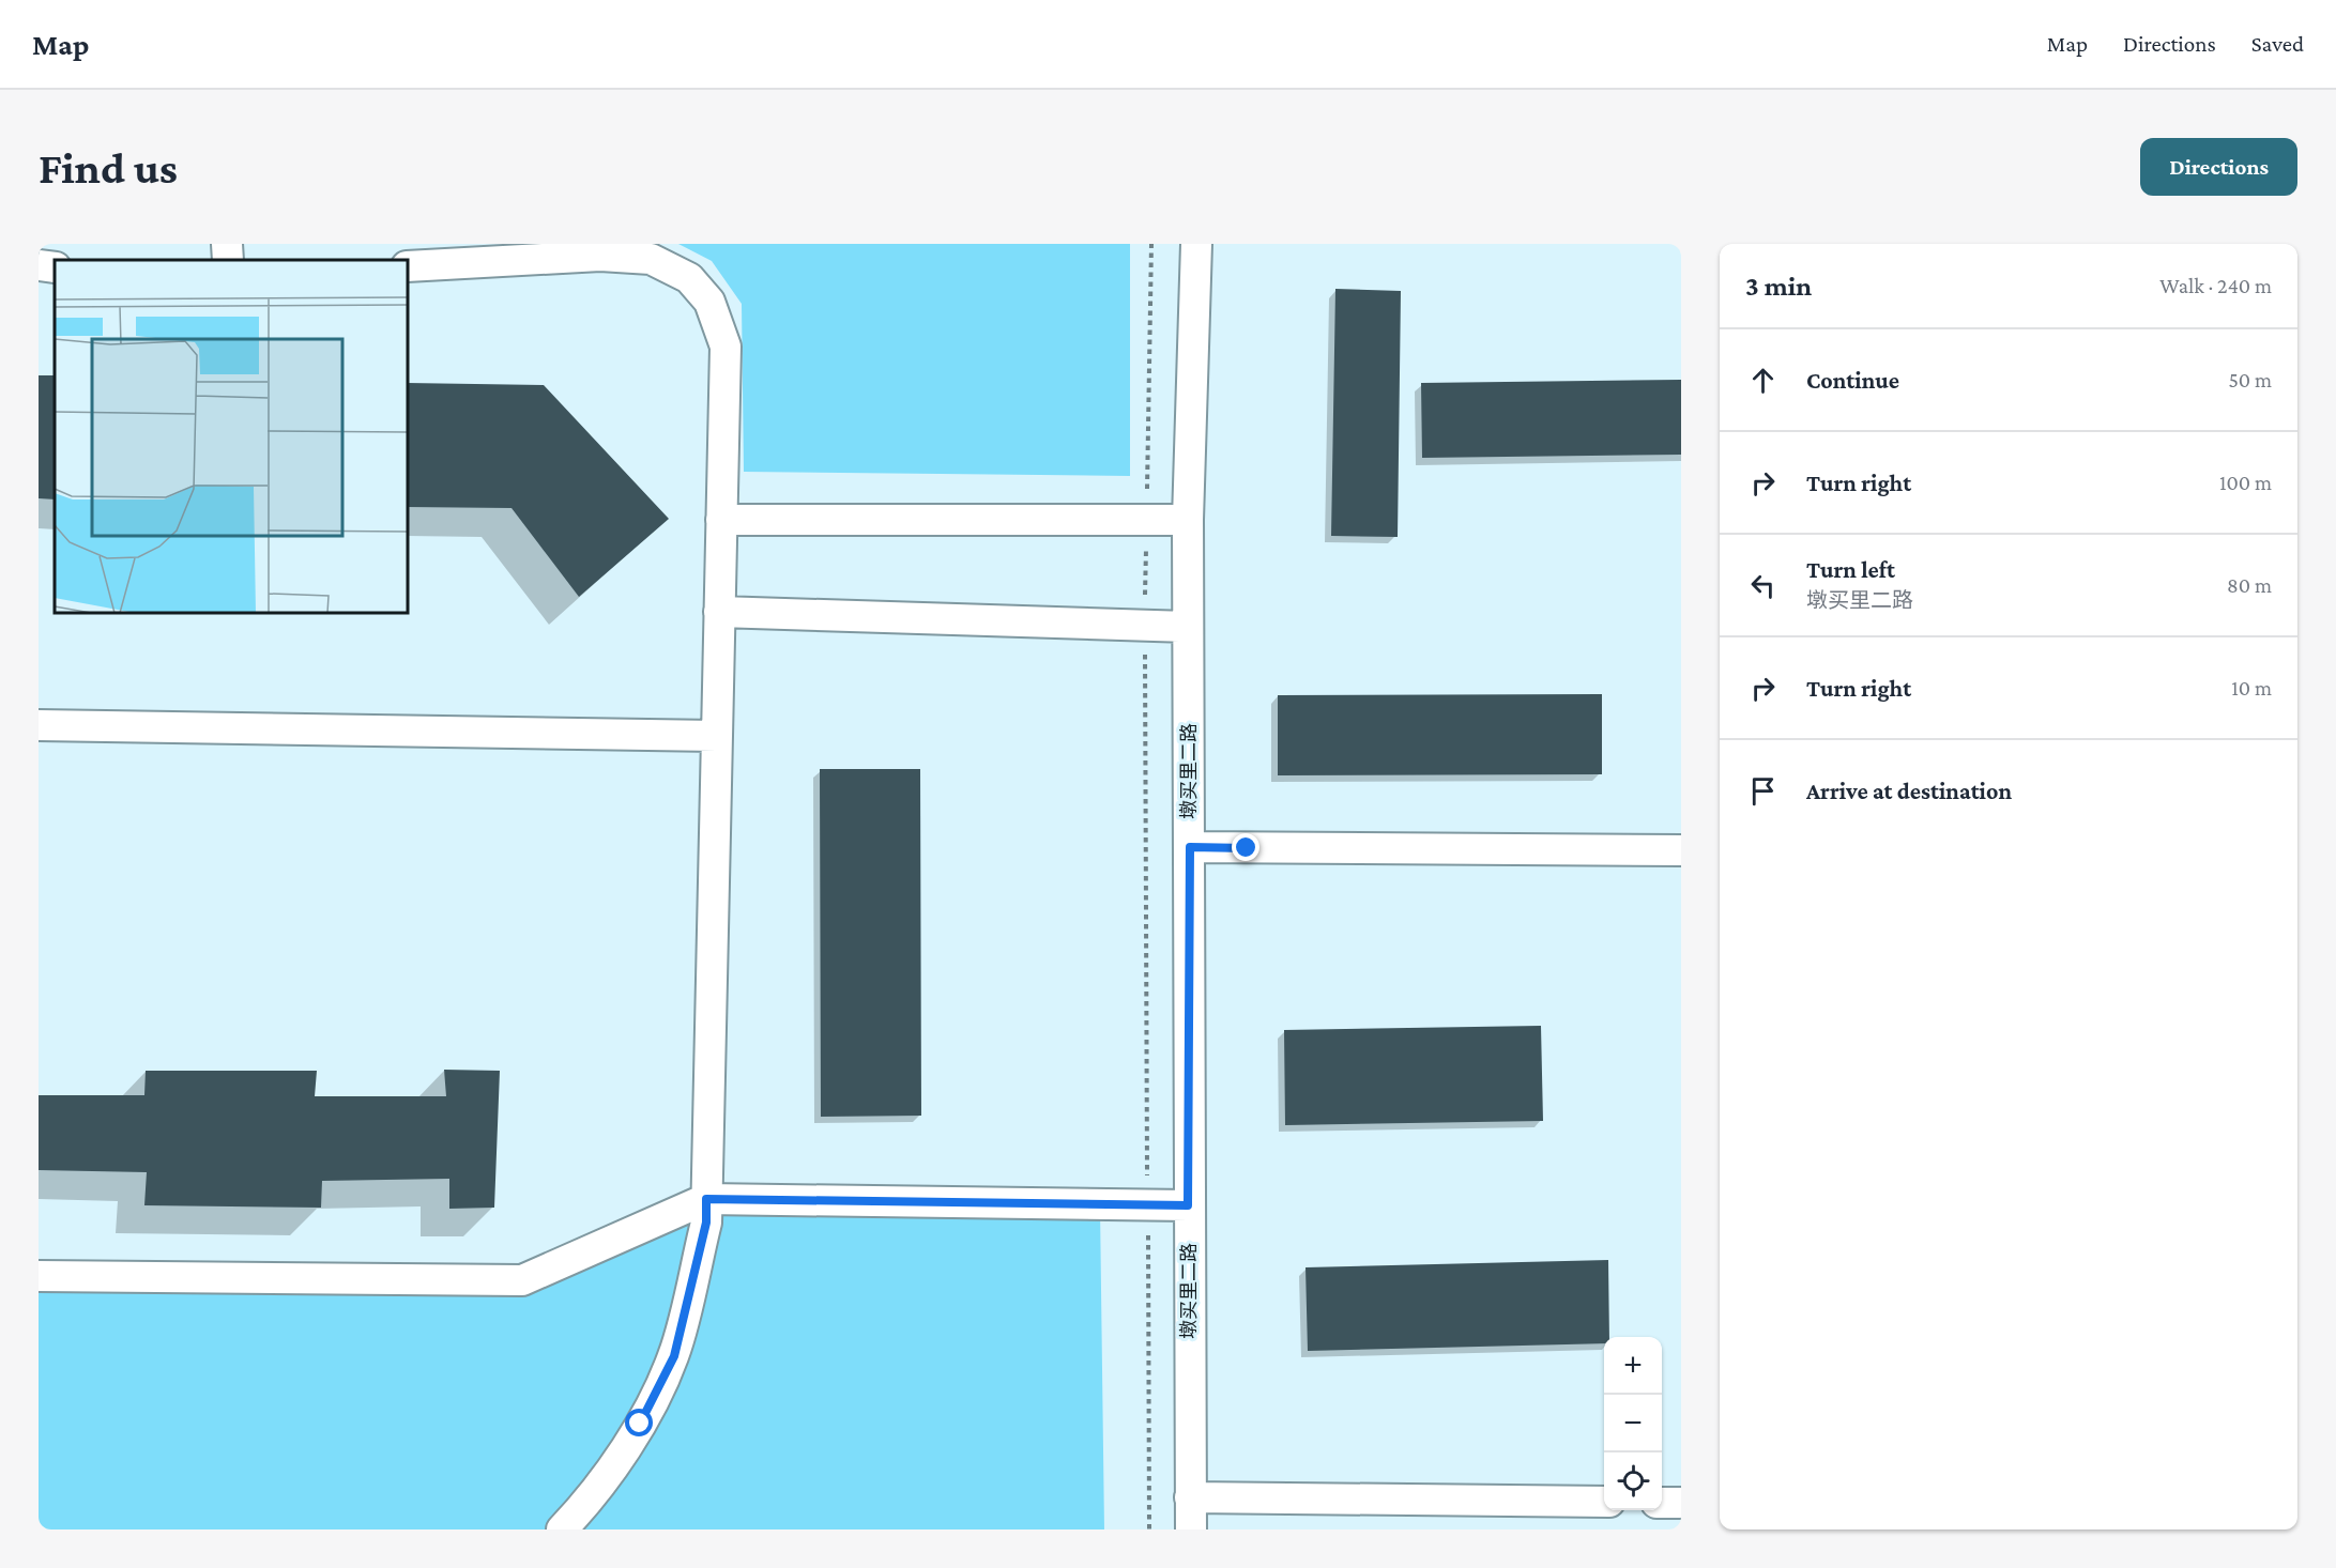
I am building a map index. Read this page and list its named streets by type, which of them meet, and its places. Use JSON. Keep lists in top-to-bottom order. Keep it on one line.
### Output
{"streets":{"street":["墩买里二路"]},"page":{"header":"Map","nav":["Map","Directions","Saved"],"buttons":"Directions","title":"Find us","heading":["3 min","Walk · 240 m"],"list":[["Continue","50 m"],["Turn right","100 m"],["Turn left","墩买里二路","80 m"],["Turn right","10 m"],"Arrive at destination"],"map_buttons":["+","−"]}}
